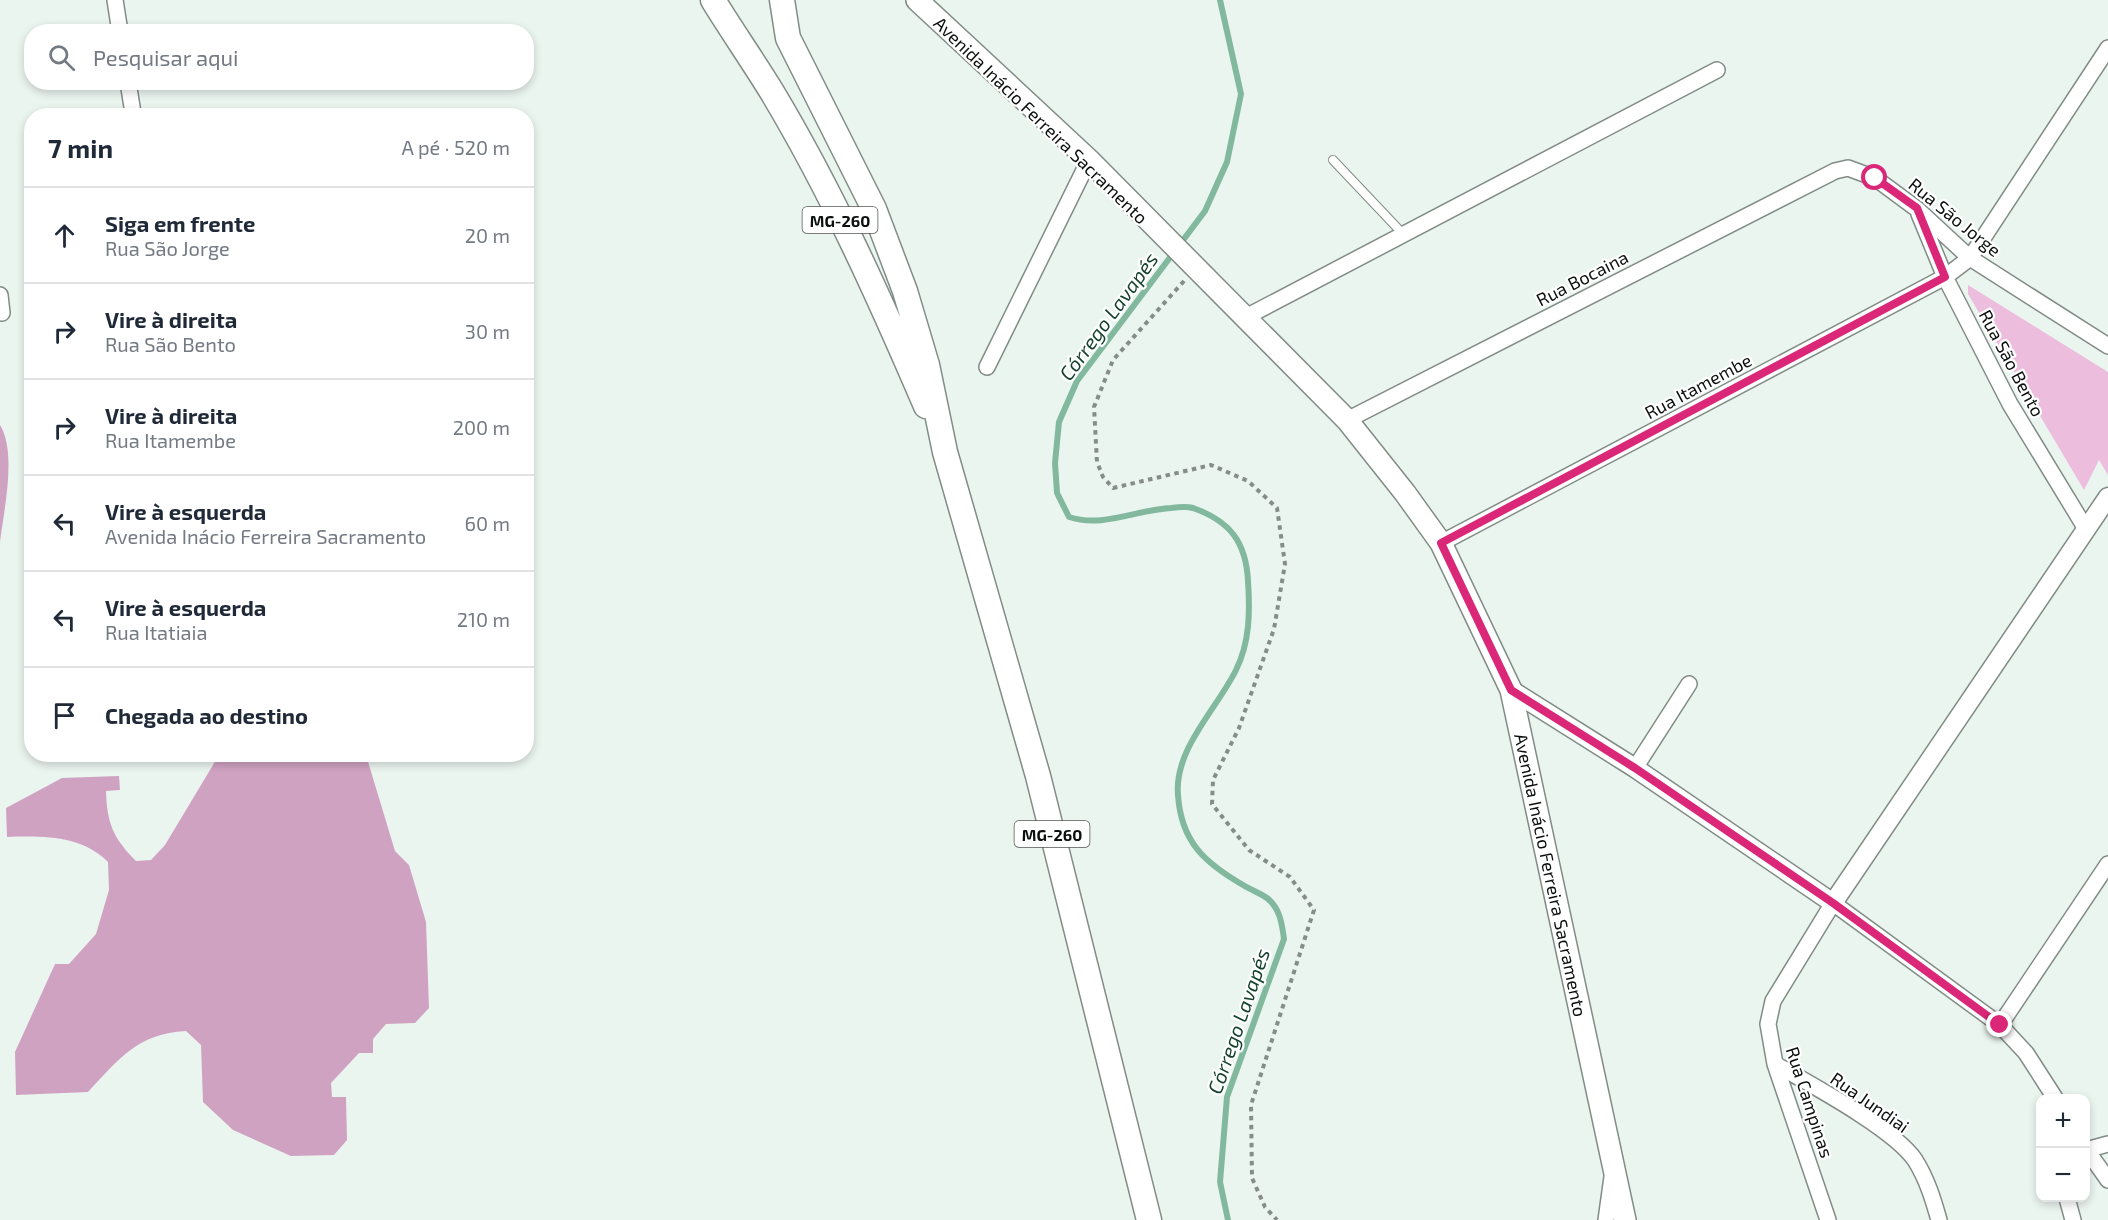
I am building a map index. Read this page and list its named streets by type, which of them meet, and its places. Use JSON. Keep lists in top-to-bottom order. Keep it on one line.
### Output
{"streets":{"main road":["Avenida Inácio Ferreira Sacramento","MG-260"],"street":["Rua São Jorge","Rua Bocaina","Rua São Bento","Rua Itamembe","Rua Campinas","Rua Jundiai"]},"crossings":[["Avenida Inácio Ferreira Sacramento","Rua Bocaina"],["Avenida Inácio Ferreira Sacramento","Rua Itamembe"],["Rua São Jorge","Rua Bocaina"],["Rua São Jorge","Rua São Bento"],["Rua São Jorge","Rua Itamembe"],["Rua São Bento","Rua Itamembe"],["Rua Campinas","Rua Jundiai"]],"water":["Córrego Lavapés"],"page":{"search":"Pesquisar aqui","heading":["7 min","A pé · 520 m"],"list":[["Siga em frente","Rua São Jorge","20 m"],["Vire à direita","Rua São Bento","30 m"],["Vire à direita","Rua Itamembe","200 m"],["Vire à esquerda","Avenida Inácio Ferreira Sacramento","60 m"],["Vire à esquerda","Rua Itatiaia","210 m"],"Chegada ao destino"],"map_buttons":["+","−"]}}
